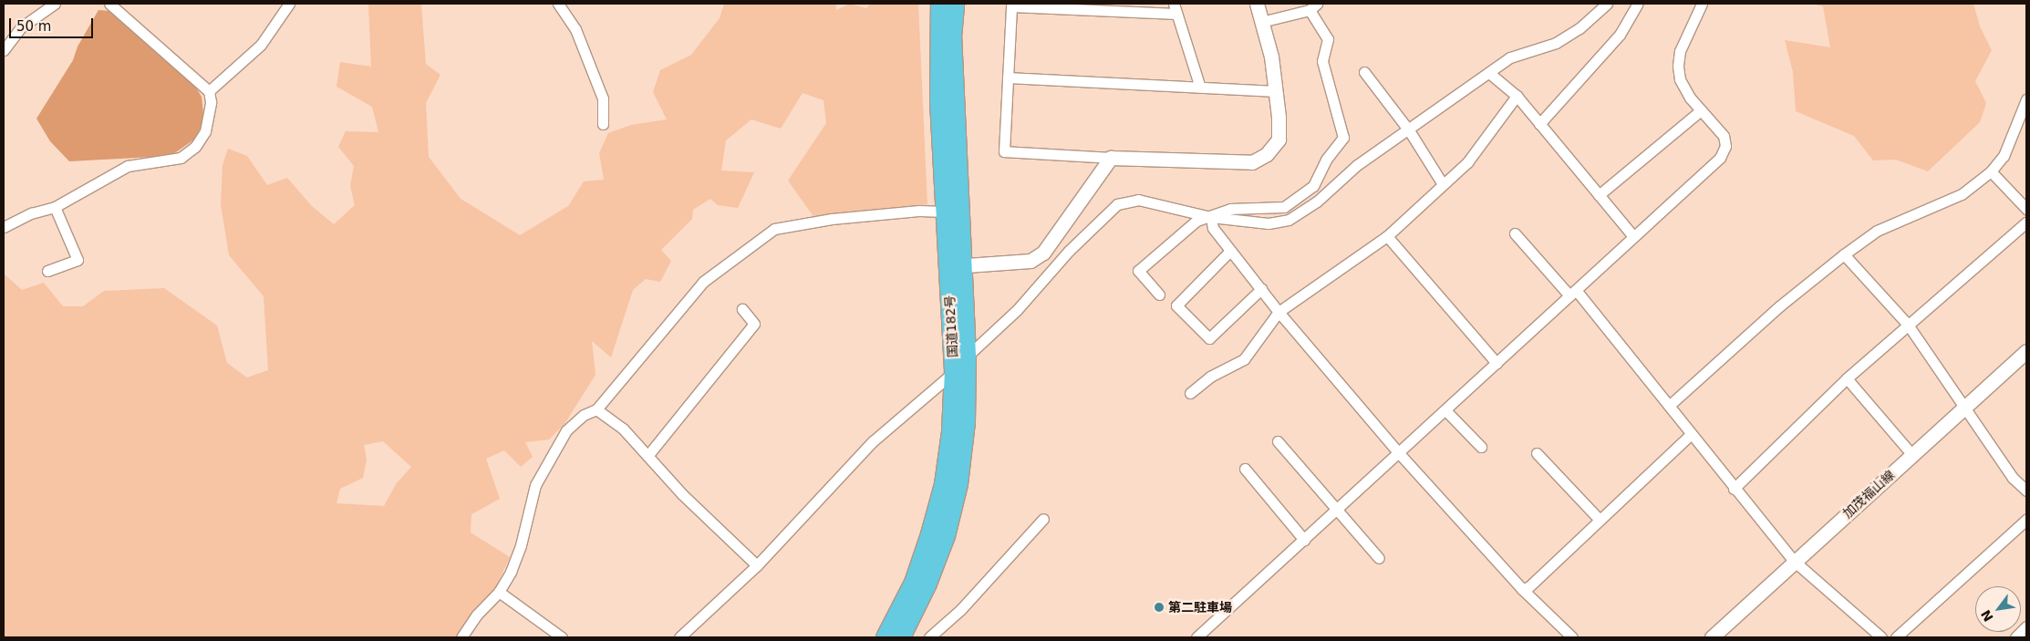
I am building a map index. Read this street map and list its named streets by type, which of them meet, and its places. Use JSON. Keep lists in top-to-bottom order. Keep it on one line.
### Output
{"streets":{"highway":["国道182号"],"street":["加茂福山線"]},"places":["第二駐車場"],"scale_bar":"50 m","north":"bottom left"}
